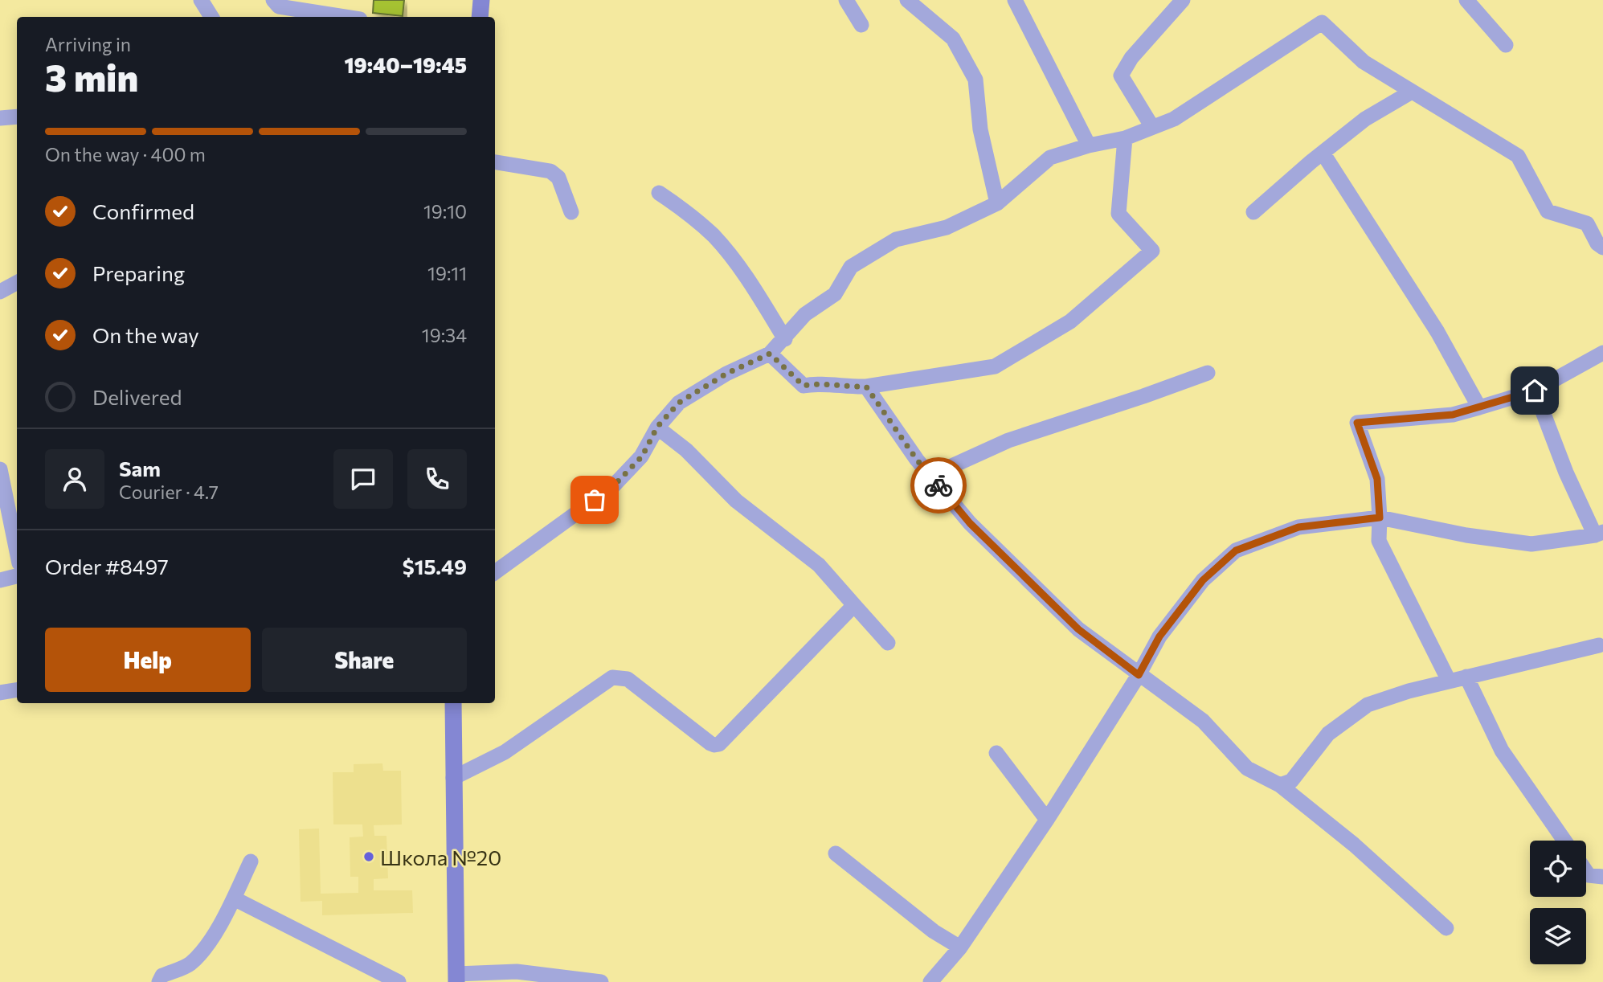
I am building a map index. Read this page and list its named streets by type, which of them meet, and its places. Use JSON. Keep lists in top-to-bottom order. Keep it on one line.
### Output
{"places":["Школа №20"],"page":{"heading":["3 min","Arriving in","19:40–19:45"],"panel":["Sam","Courier · 4.7","Order #8497","$15.49"],"bar":"On the way · 400 m","list":[["Confirmed","19:10"],["Preparing","19:11"],["On the way","19:34"],"Delivered"],"buttons":["Help","Share"]}}
